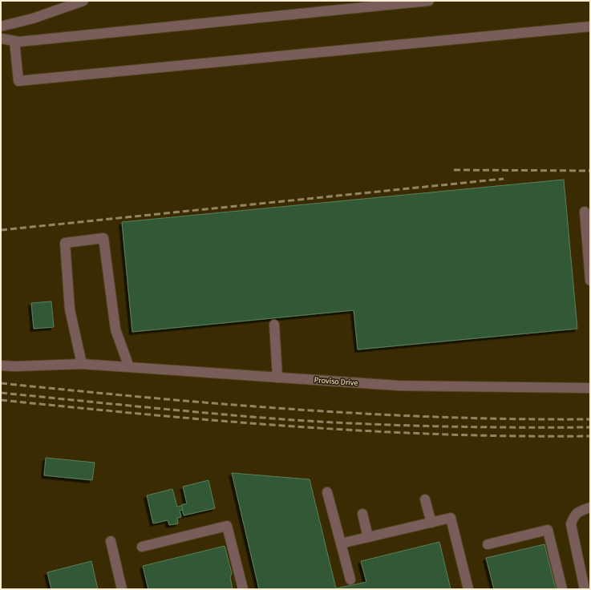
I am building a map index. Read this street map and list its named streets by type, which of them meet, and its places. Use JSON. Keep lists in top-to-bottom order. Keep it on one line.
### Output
{"streets":{"street":["Proviso Drive"]}}
